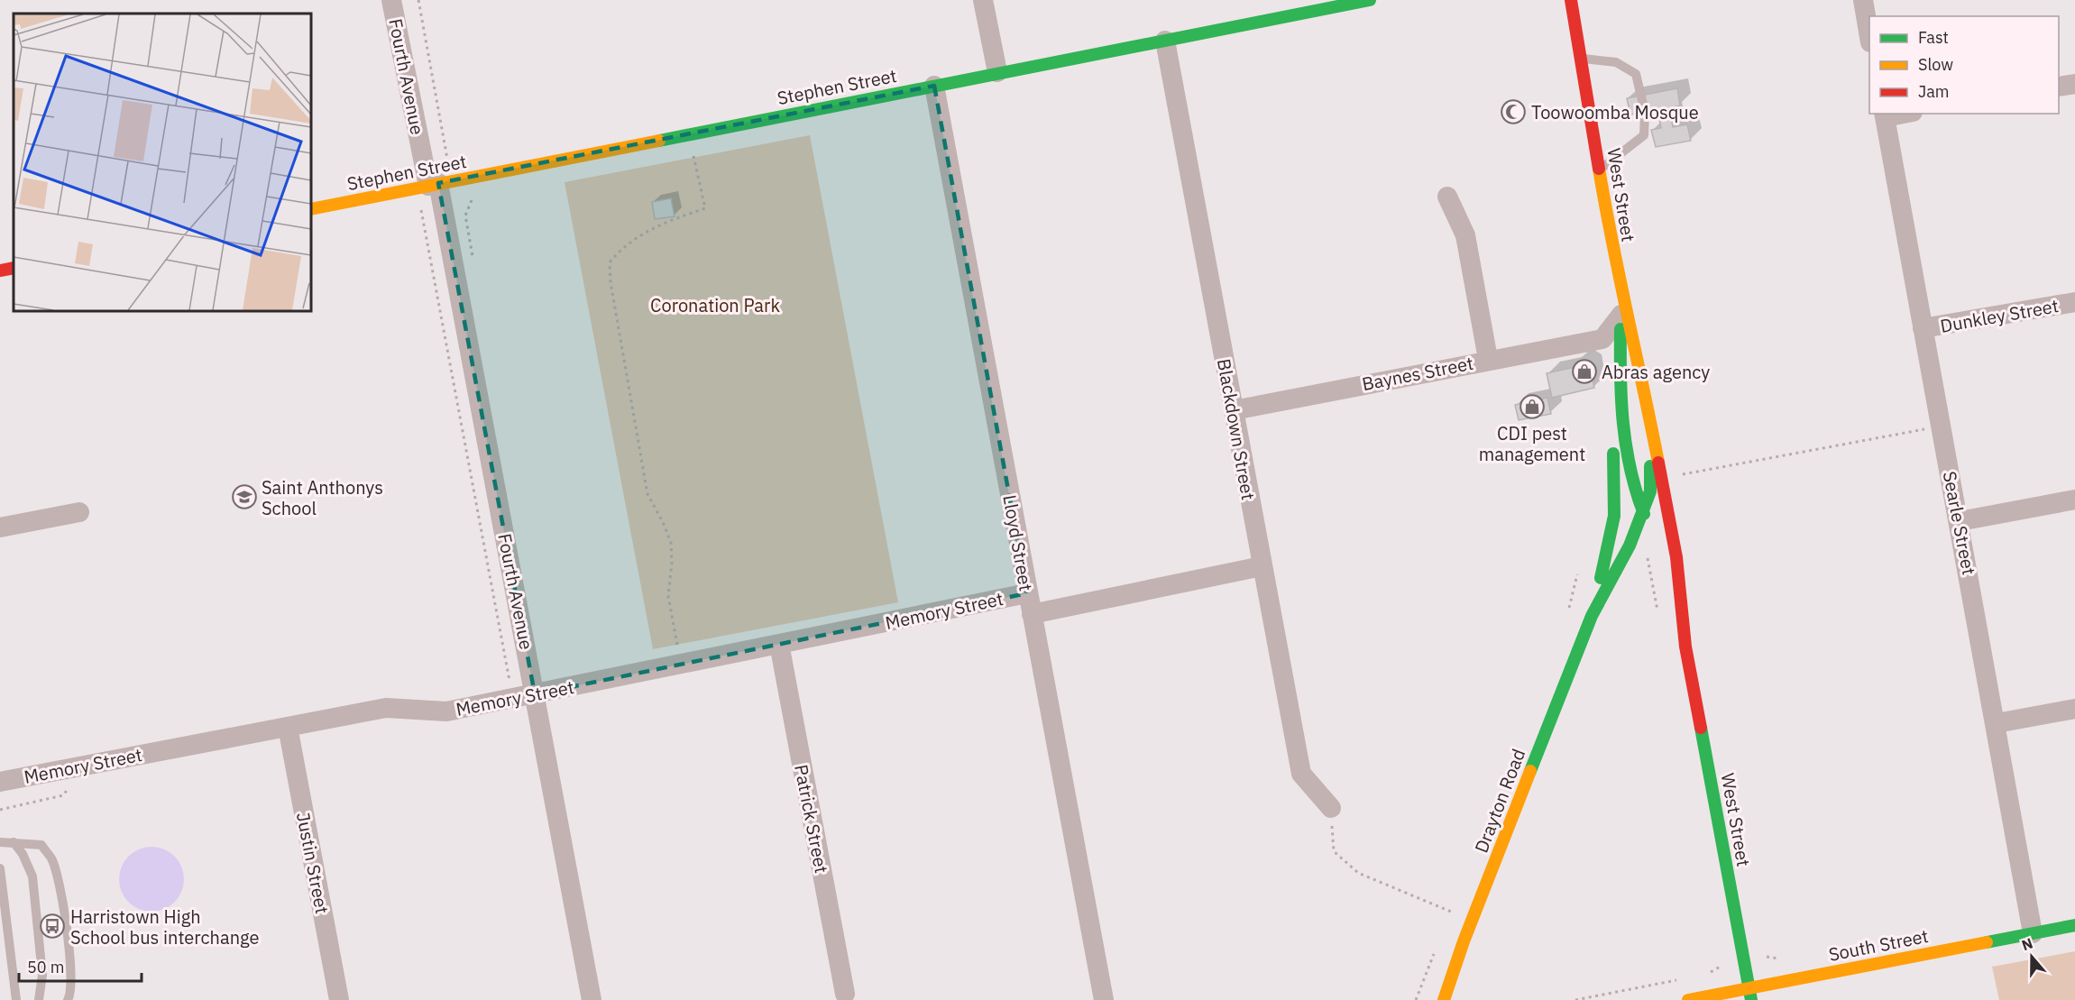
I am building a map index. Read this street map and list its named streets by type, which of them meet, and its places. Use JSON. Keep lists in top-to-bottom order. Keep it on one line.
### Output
{"streets":{"main road":["Stephen Street","West Street","Drayton Road","South Street"],"street":["Fourth Avenue","Dunkley Street","Baynes Street","Blackdown Street","Searle Street","Lloyd Street","Memory Street","Patrick Street","Justin Street"]},"crossings":[["Fourth Avenue","Stephen Street"],["Fourth Avenue","Memory Street"],["Stephen Street","Blackdown Street"],["Stephen Street","Lloyd Street"],["West Street","South Street"],["Dunkley Street","Searle Street"],["Baynes Street","Blackdown Street"],["Searle Street","South Street"],["Lloyd Street","Memory Street"],["Memory Street","Patrick Street"],["Memory Street","Justin Street"]],"parks":["Coronation Park"],"places":{"mosque":["Toowoomba Mosque"],"shop":["Abras agency","CDI pest management"],"school or university":["Saint Anthonys School"],"bus stop":["Harristown High School bus interchange"]},"legend":["Fast","Slow","Jam"],"scale_bar":"50 m","north":"top"}
